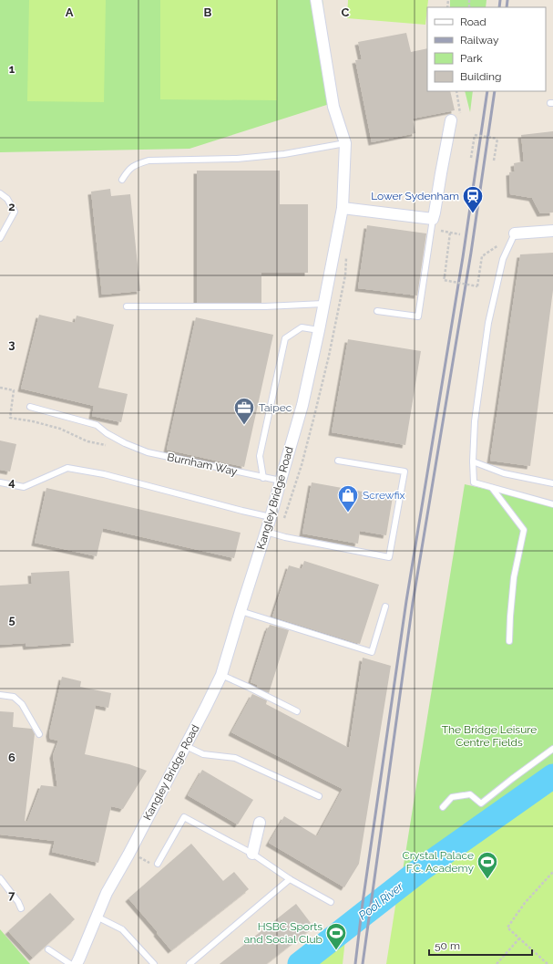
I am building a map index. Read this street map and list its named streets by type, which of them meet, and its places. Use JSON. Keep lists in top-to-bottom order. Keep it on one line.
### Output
{"streets":{"street":["Kangley Bridge Road"],"lane":["Burnham Way"]},"crossings":[["Burnham Way","Kangley Bridge Road"]],"water":["Pool River"],"parks":["The Bridge Leisure Centre Fields"],"places":{"station":["Lower Sydenham"],"office":["Taipec"],"shop":["Screwfix"],"sports":["Crystal Palace F.C. Academy","HSBC Sports and Social Club"]},"legend":["Road","Railway","Park","Building"],"scale_bar":"50 m","grid":{"columns":["A","B","C"],"rows":["1","2","3","4","5","6","7"]}}
